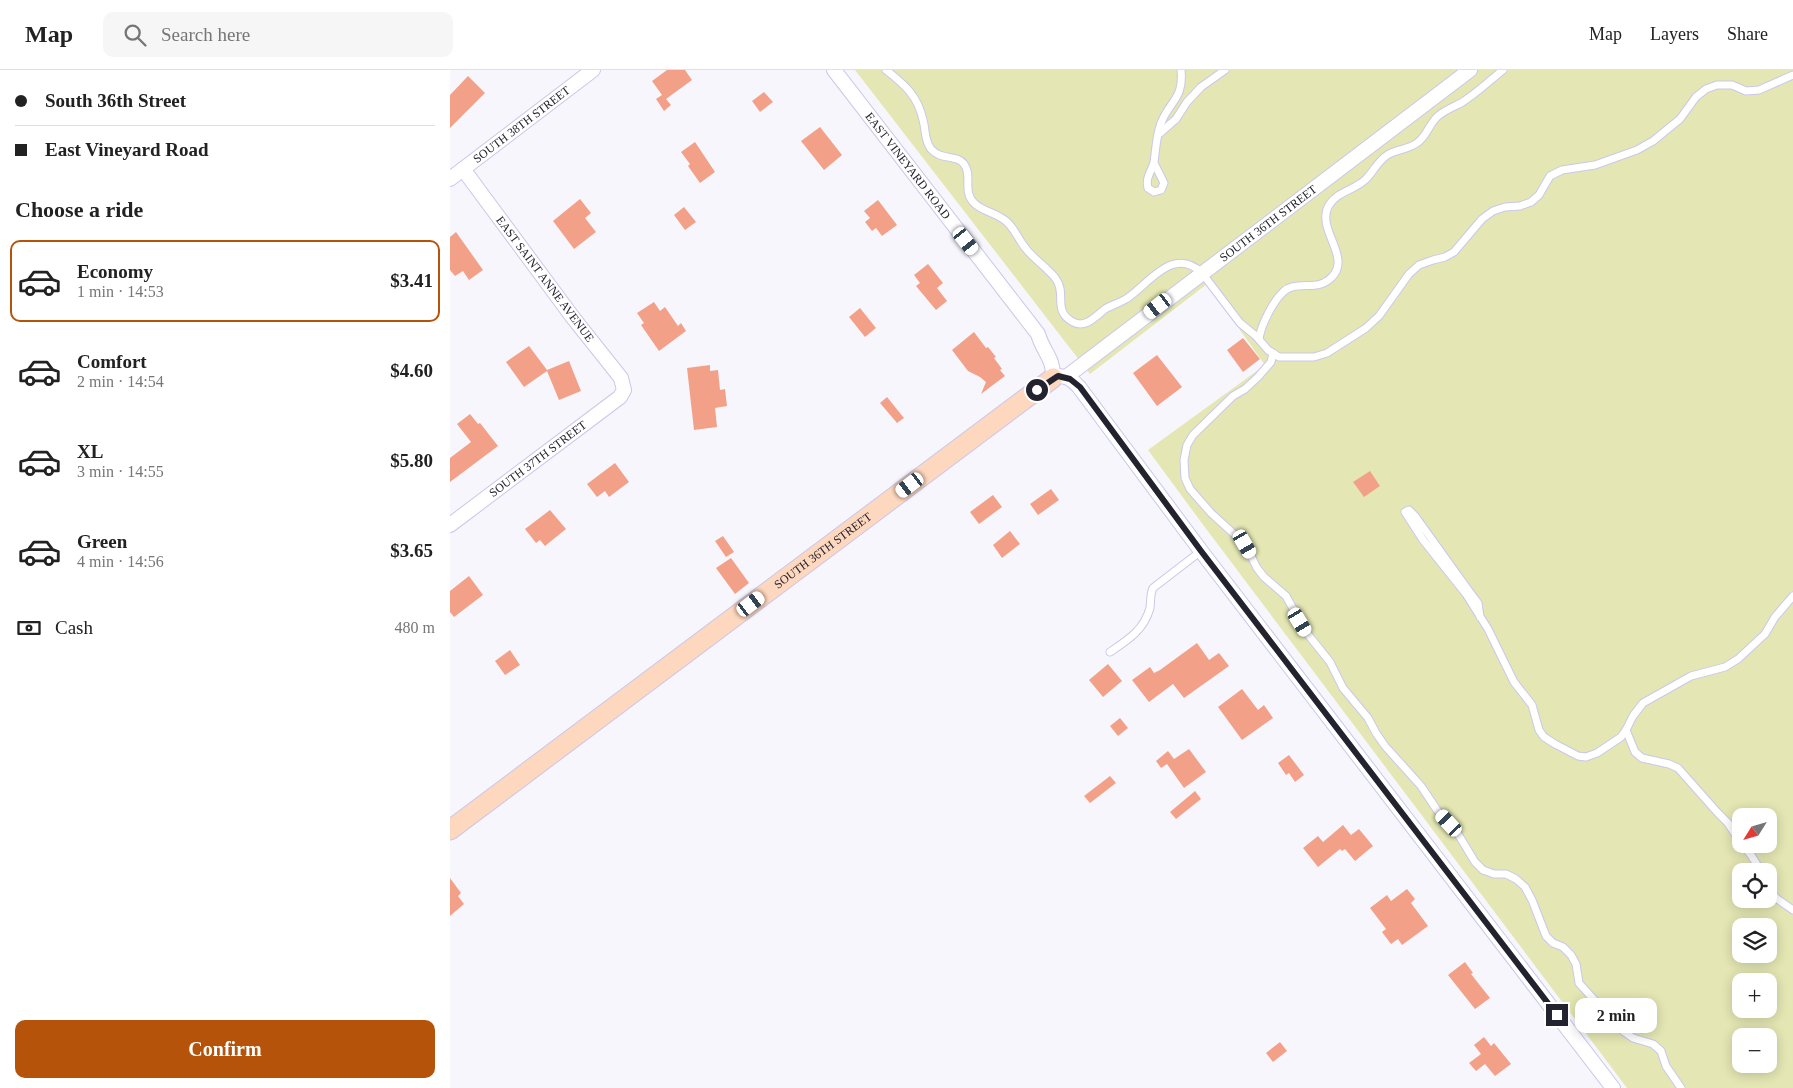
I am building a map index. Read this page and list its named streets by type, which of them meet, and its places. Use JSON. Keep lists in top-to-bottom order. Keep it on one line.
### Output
{"streets":{"street":["SOUTH 38TH STREET","EAST VINEYARD ROAD","SOUTH 36TH STREET","EAST SAINT ANNE AVENUE","SOUTH 37TH STREET"]},"crossings":[["SOUTH 38TH STREET","EAST SAINT ANNE AVENUE"],["EAST VINEYARD ROAD","SOUTH 36TH STREET"],["EAST SAINT ANNE AVENUE","SOUTH 37TH STREET"]],"north":"bottom left","page":{"header":"Map","search":"Search here","nav":["Map","Layers","Share"],"banner":["South 36th Street","East Vineyard Road"],"heading":"Choose a ride","list":[{"name":"Economy","note":"1 min · 14:53","value":"$3.41"},{"name":"Comfort","note":"2 min · 14:54","value":"$4.60"},{"name":"XL","note":"3 min · 14:55","value":"$5.80"},{"name":"Green","note":"4 min · 14:56","value":"$3.65"}],"pay":["Cash","480 m"],"map_buttons":["+","−"],"bubble":"2 min","buttons":"Confirm"}}
